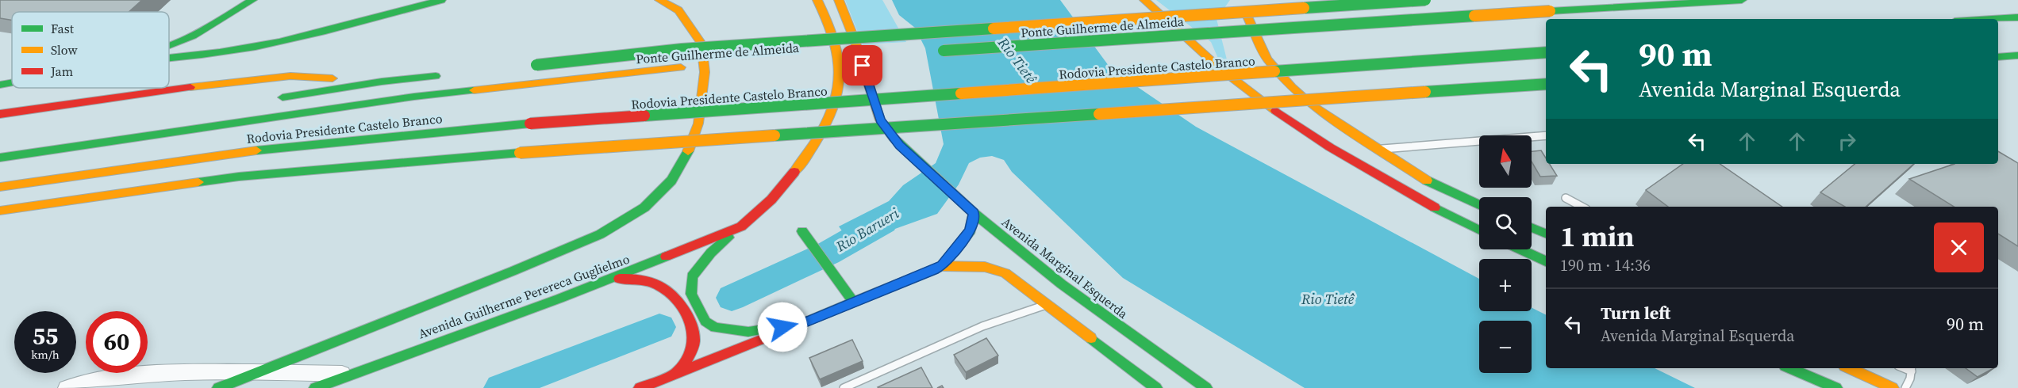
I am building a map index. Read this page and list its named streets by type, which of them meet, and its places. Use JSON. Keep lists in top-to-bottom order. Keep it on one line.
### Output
{"streets":{"main road":["Ponte Guilherme de Almeida","Rodovia Presidente Castelo Branco","Avenida Marginal Esquerda","Avenida Guilherme Perereca Guglielmo"]},"crossings":[["Ponte Guilherme de Almeida","Rodovia Presidente Castelo Branco"]],"water":["Rio Tietê","Rio Barueri"],"legend":["Fast","Slow","Jam"],"north":"top","page":{"turn":["90 m","Avenida Marginal Esquerda"],"map_buttons":["+","−"],"heading":["1 min","190 m · 14:36"],"list":[{"name":"Turn left","note":"Avenida Marginal Esquerda","value":"90 m"}],"speed":"55 km/h","limit":"60"}}
